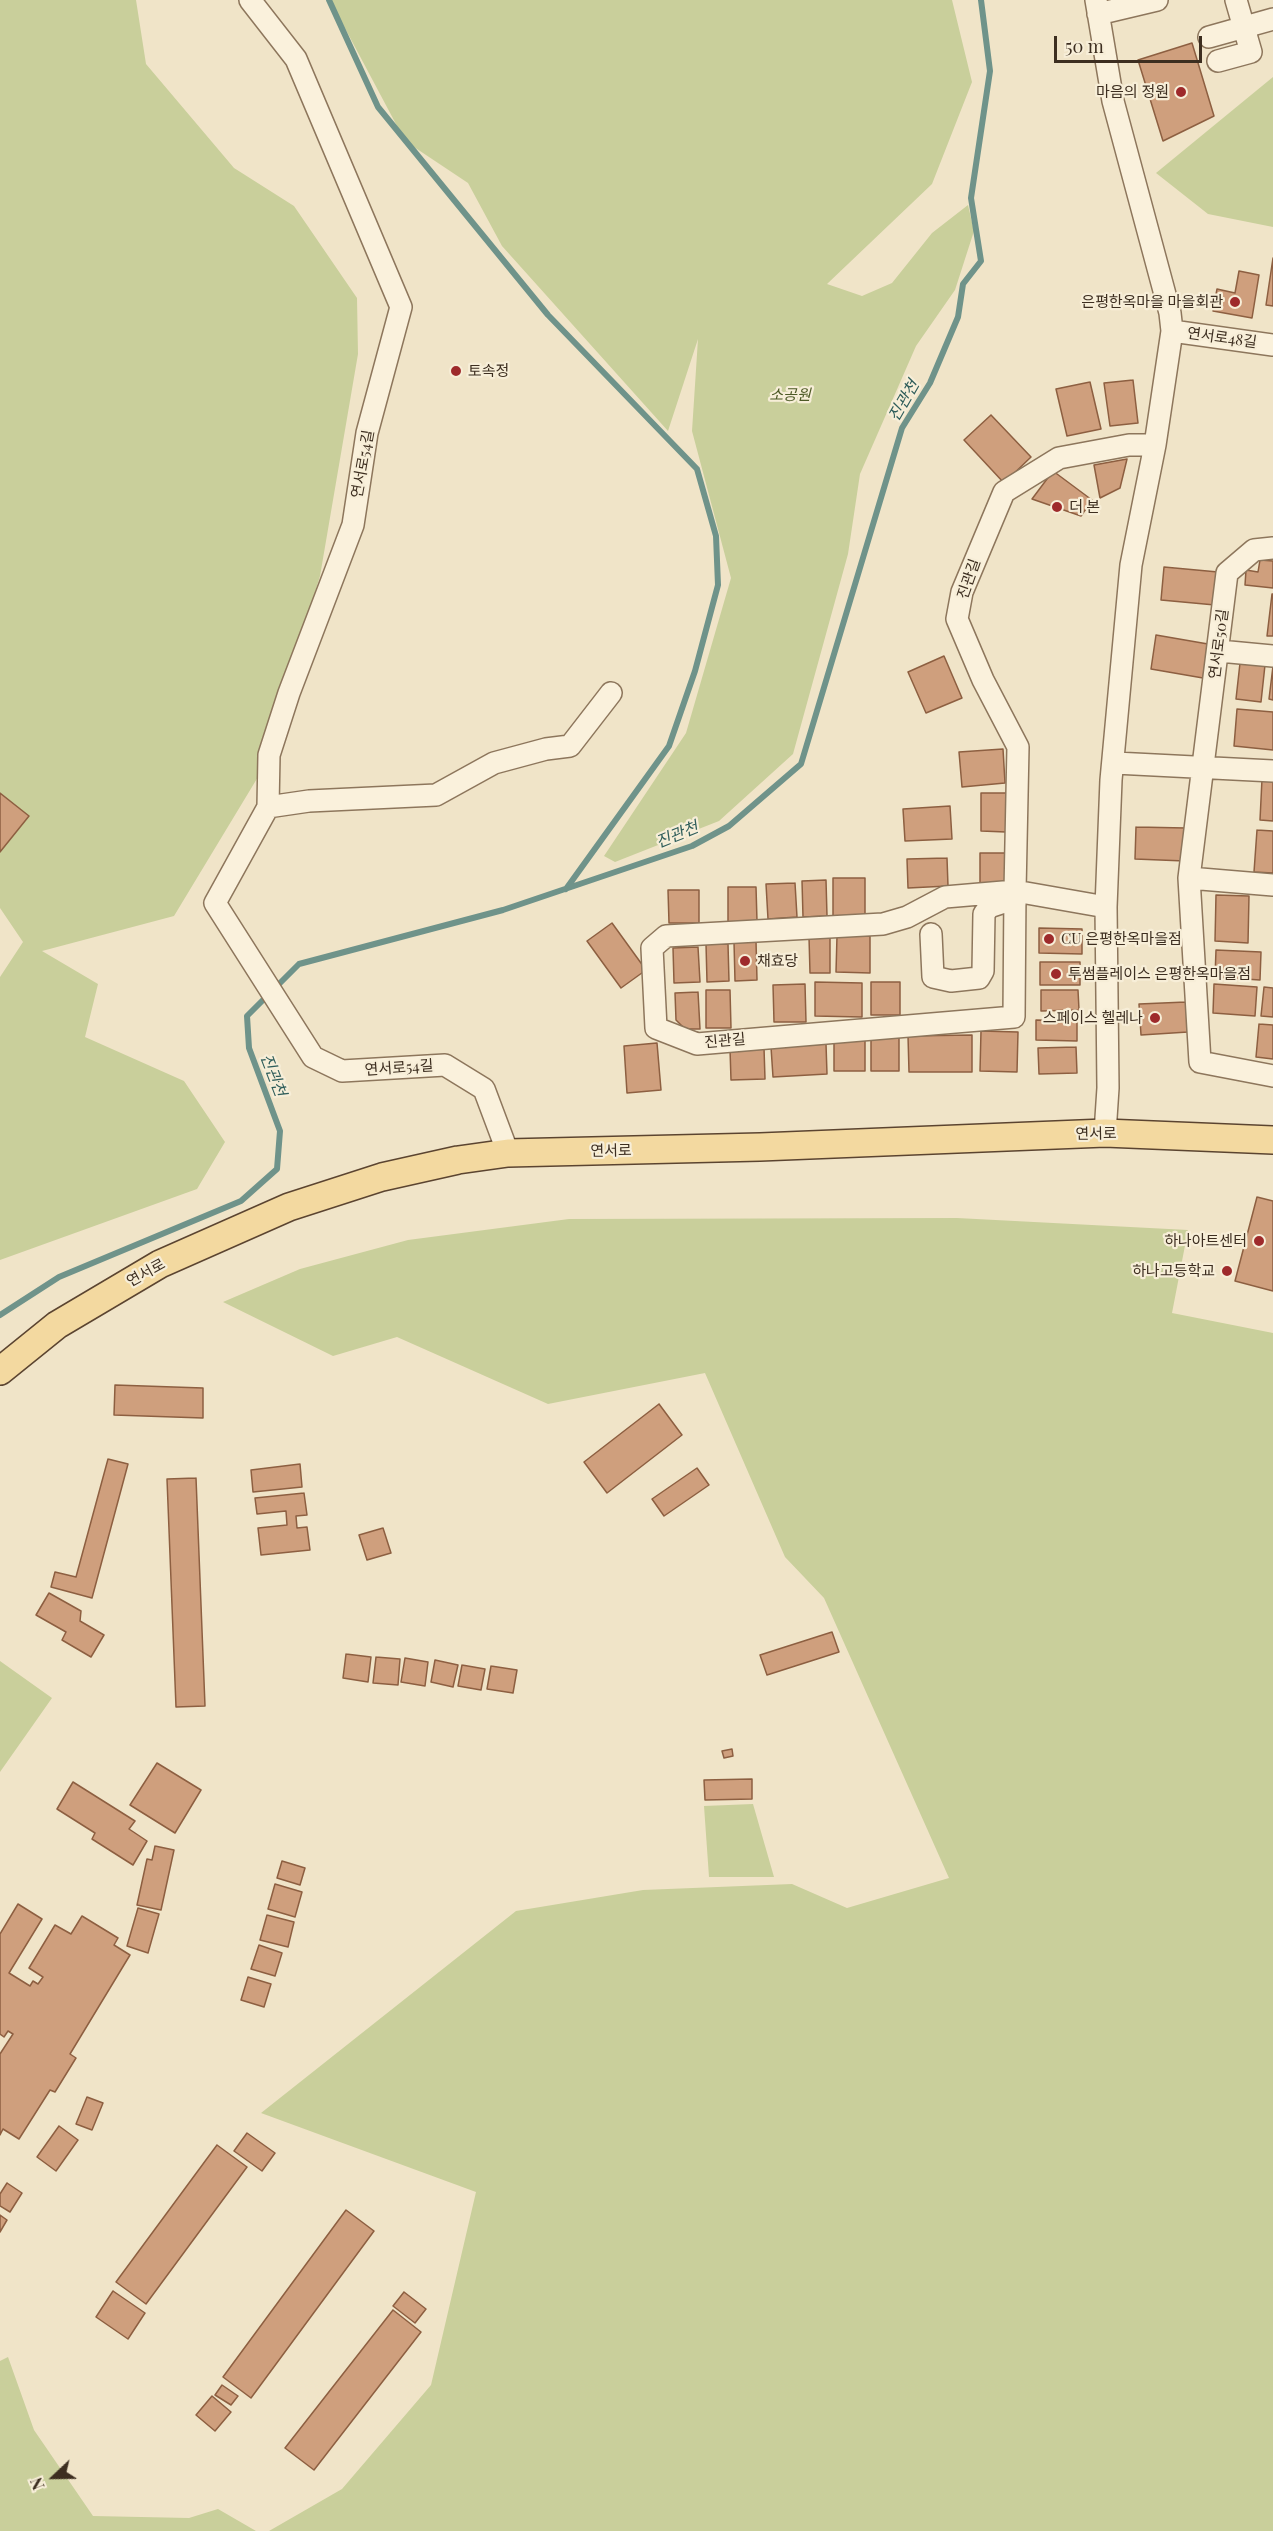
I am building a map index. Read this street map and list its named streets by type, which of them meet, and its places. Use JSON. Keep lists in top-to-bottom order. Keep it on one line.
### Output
{"streets":{"main road":["연서로"],"street":["연서로48길","연서로54길","진관길","연서로50길"]},"crossings":[["연서로54길","연서로"]],"water":["진관천"],"parks":["소공원"],"places":["마음의 정원","은평한옥마을 마을회관","토속정","더 본","CU 은평한옥마을점","채효당","투썸플레이스 은평한옥마을점","스페이스 헬레나","하나아트센터","하나고등학교"],"scale_bar":"50 m","north":"left"}
